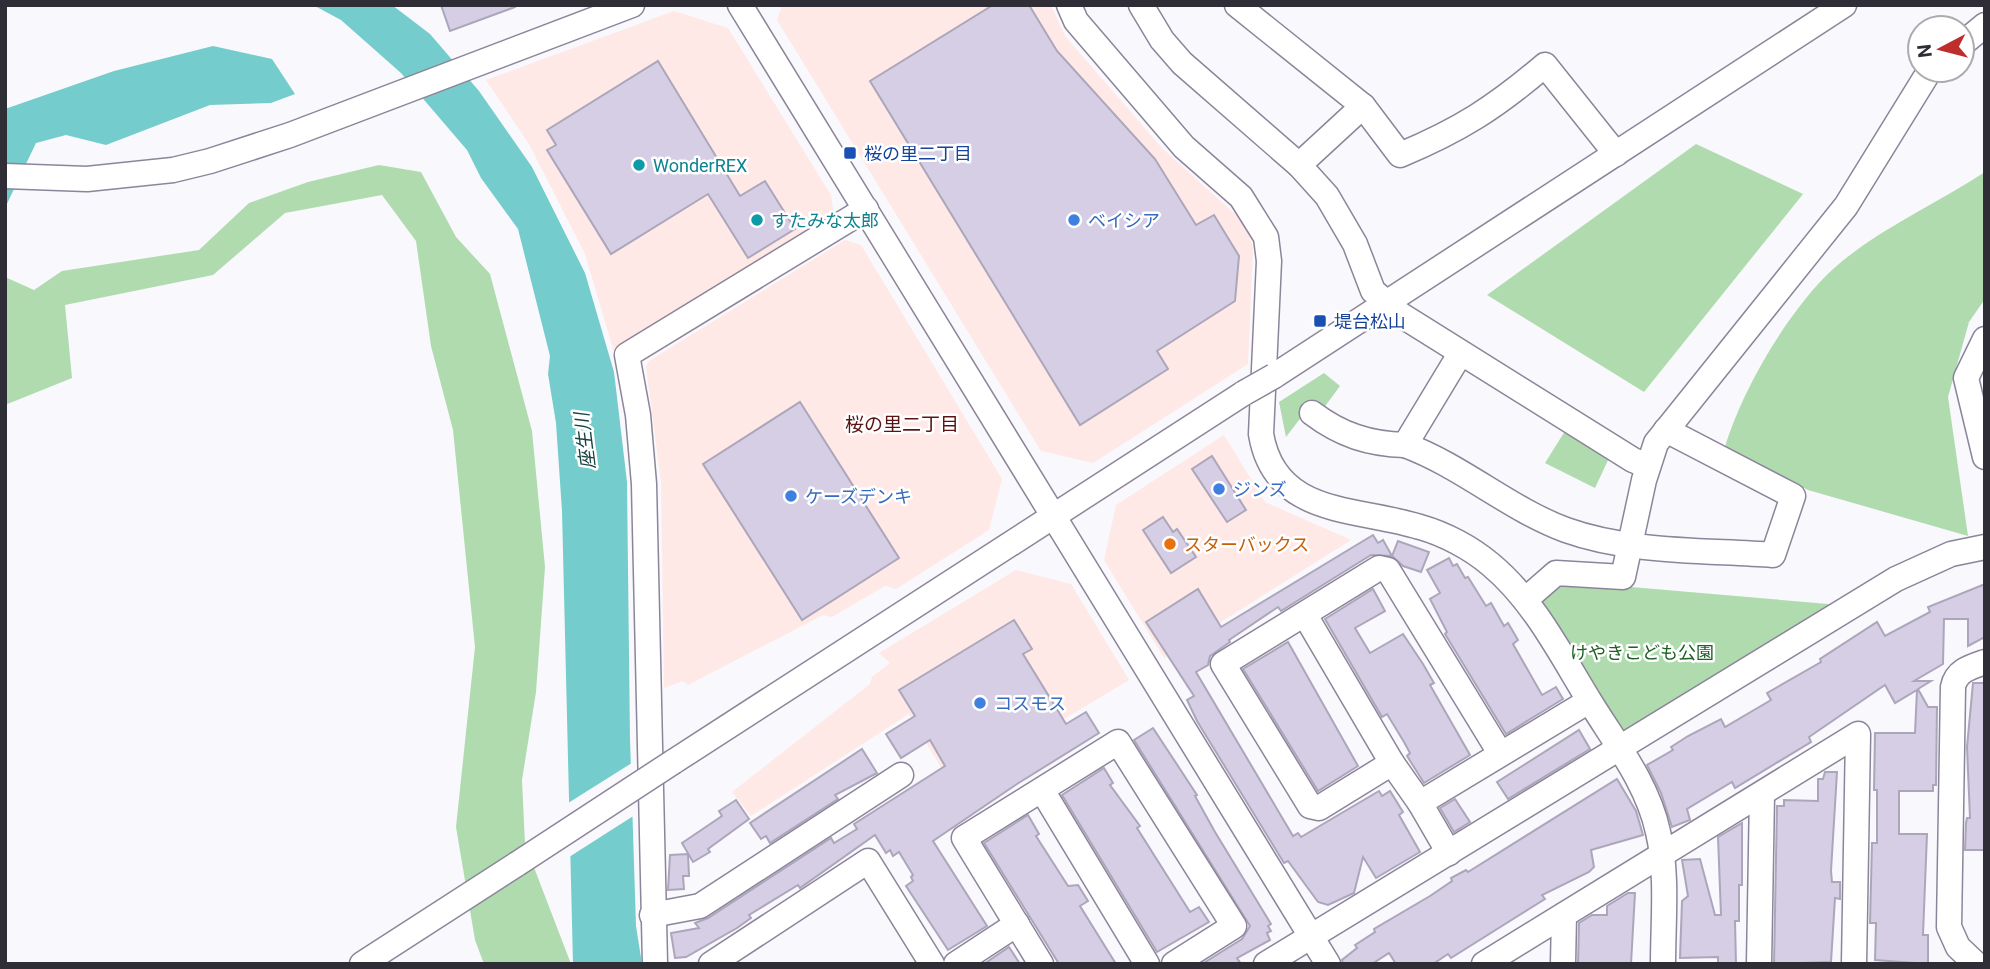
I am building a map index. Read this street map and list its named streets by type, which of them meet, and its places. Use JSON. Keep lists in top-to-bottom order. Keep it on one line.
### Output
{"districts":["桜の里二丁目"],"water":["座生川"],"parks":["けやきこども公園"],"places":{"transit":["桜の里二丁目","堤台松山"],"other":["WonderREX","すたみな太郎","ベイシア","ジンズ","ケーズデンキ","スターバックス","コスモス"]},"north":"left"}
